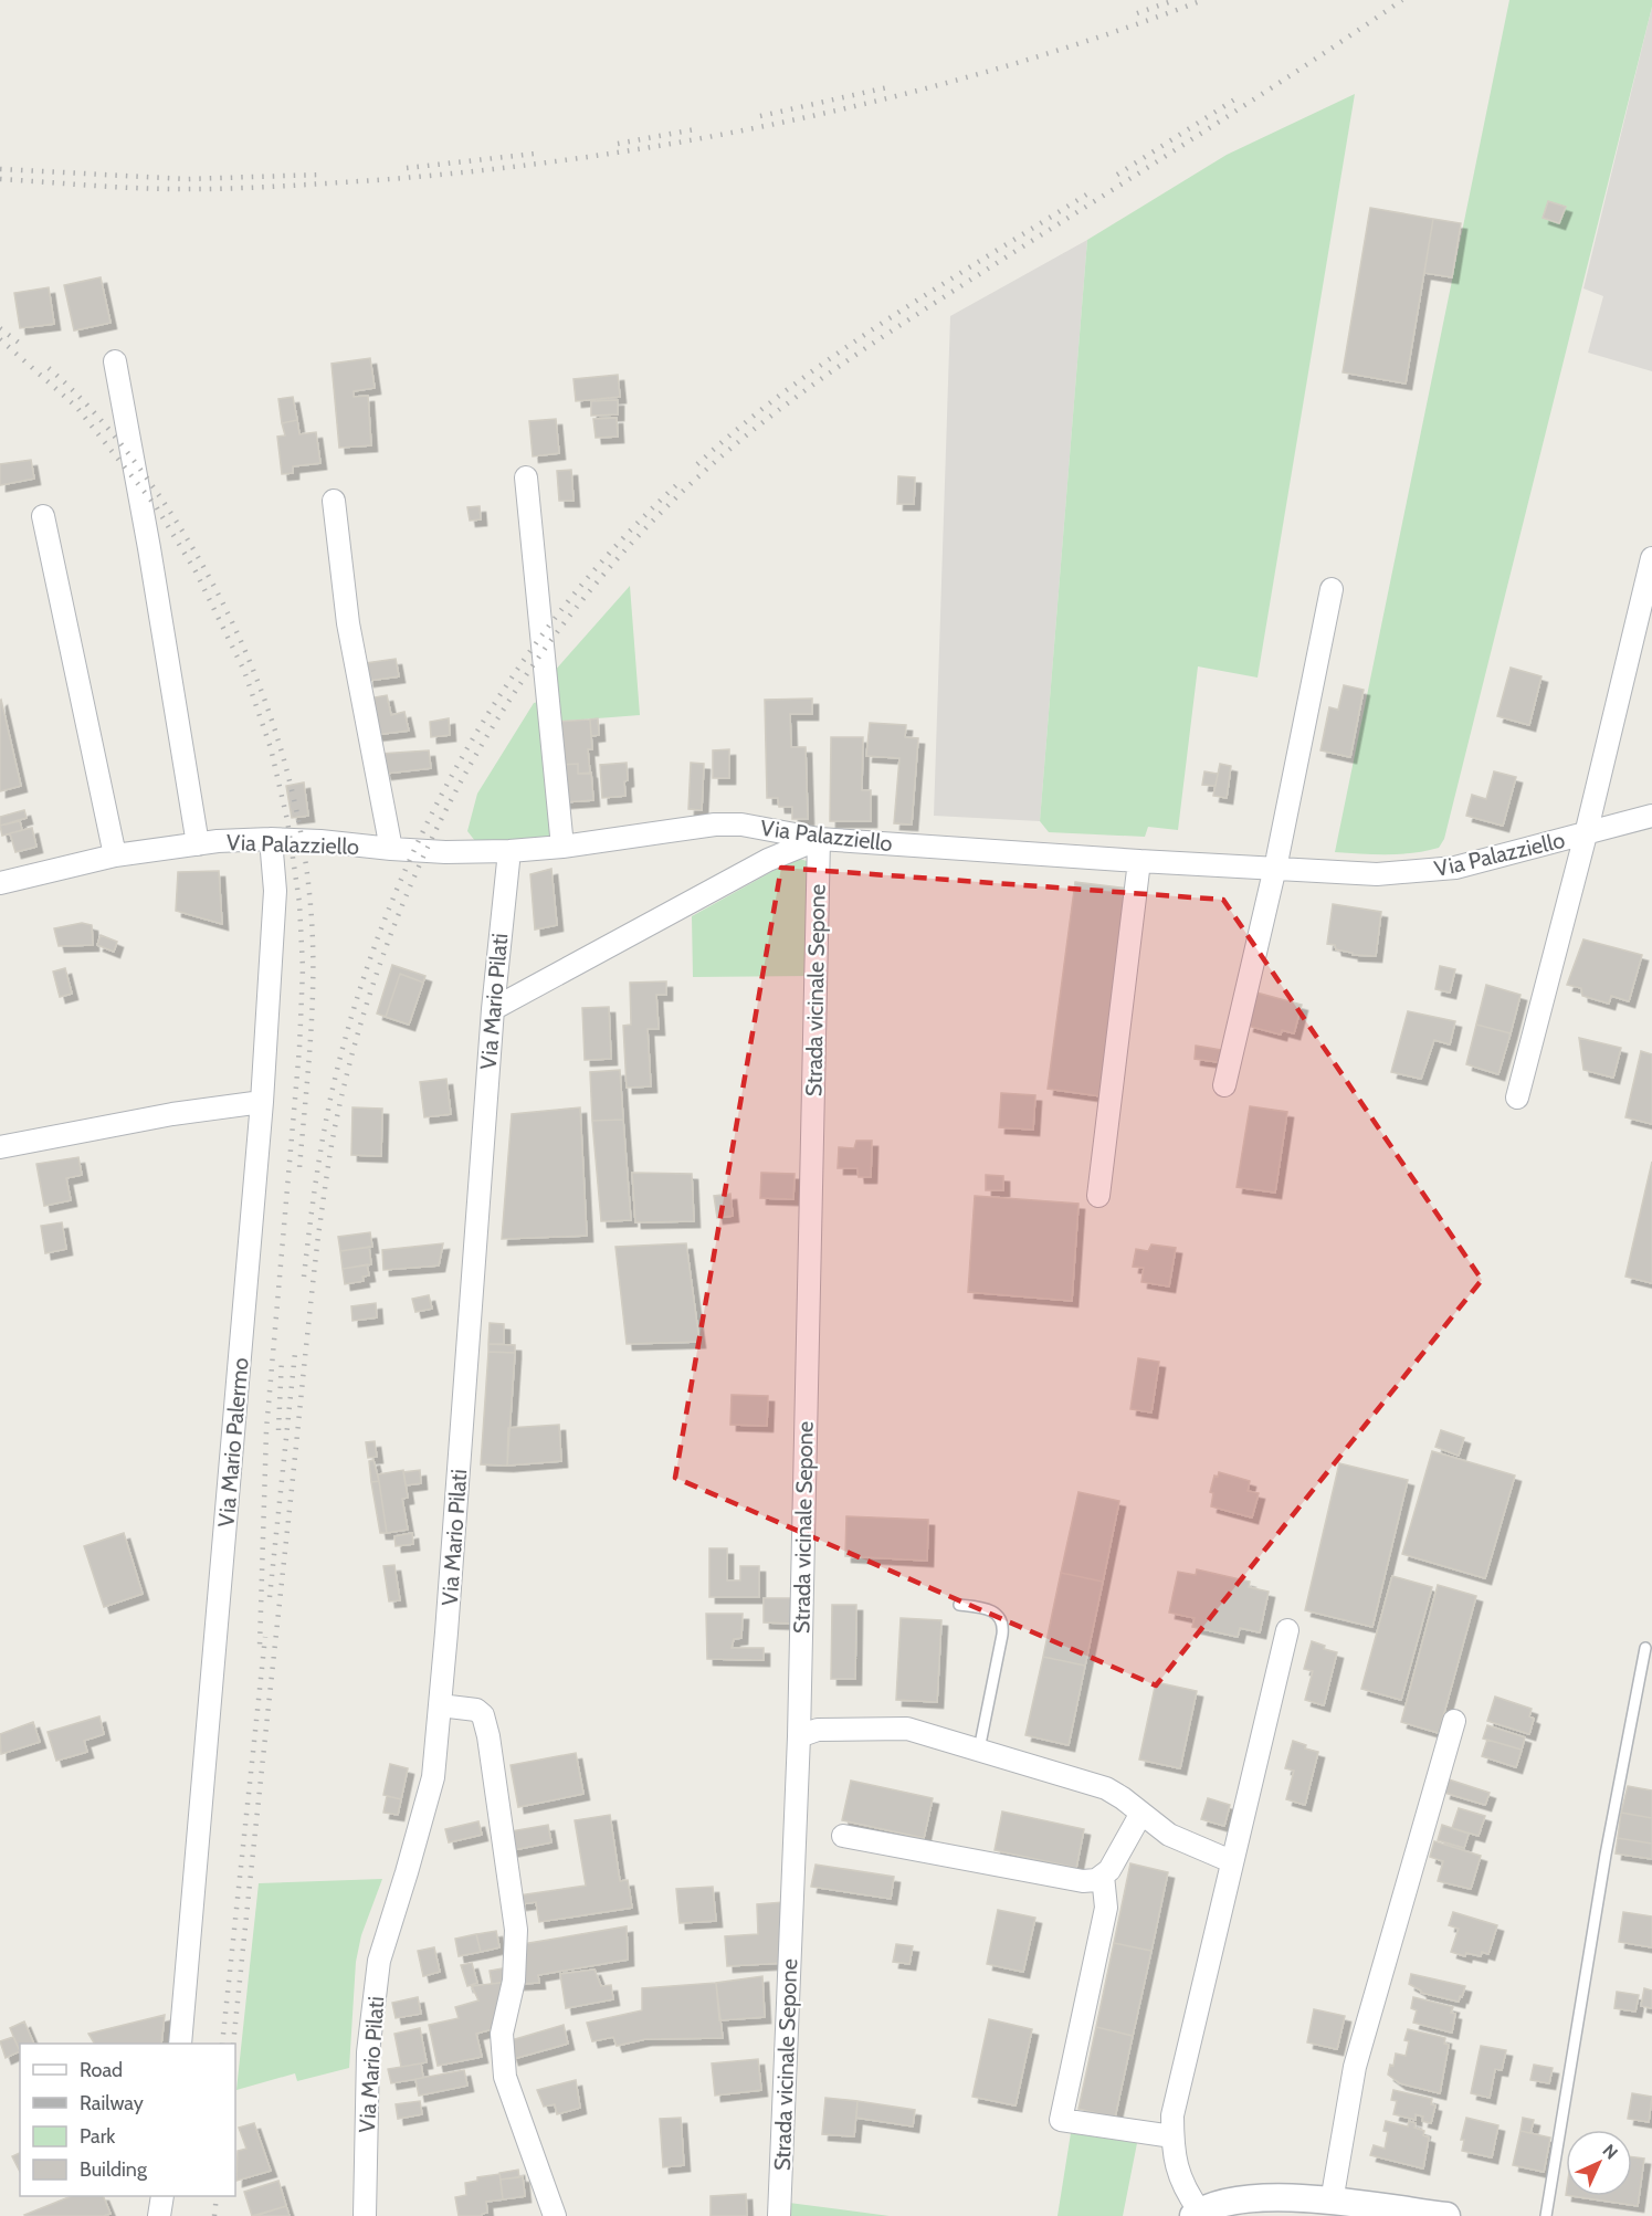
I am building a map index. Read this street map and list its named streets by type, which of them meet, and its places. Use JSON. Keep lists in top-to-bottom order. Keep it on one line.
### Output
{"streets":{"street":["Via Palazziello","Strada vicinale Sepone","Via Mario Pilati","Via Mario Palermo"]},"crossings":[["Via Palazziello","Strada vicinale Sepone"],["Via Palazziello","Via Mario Pilati"],["Via Palazziello","Via Mario Palermo"]],"legend":["Road","Railway","Park","Building"],"north":"top right"}
